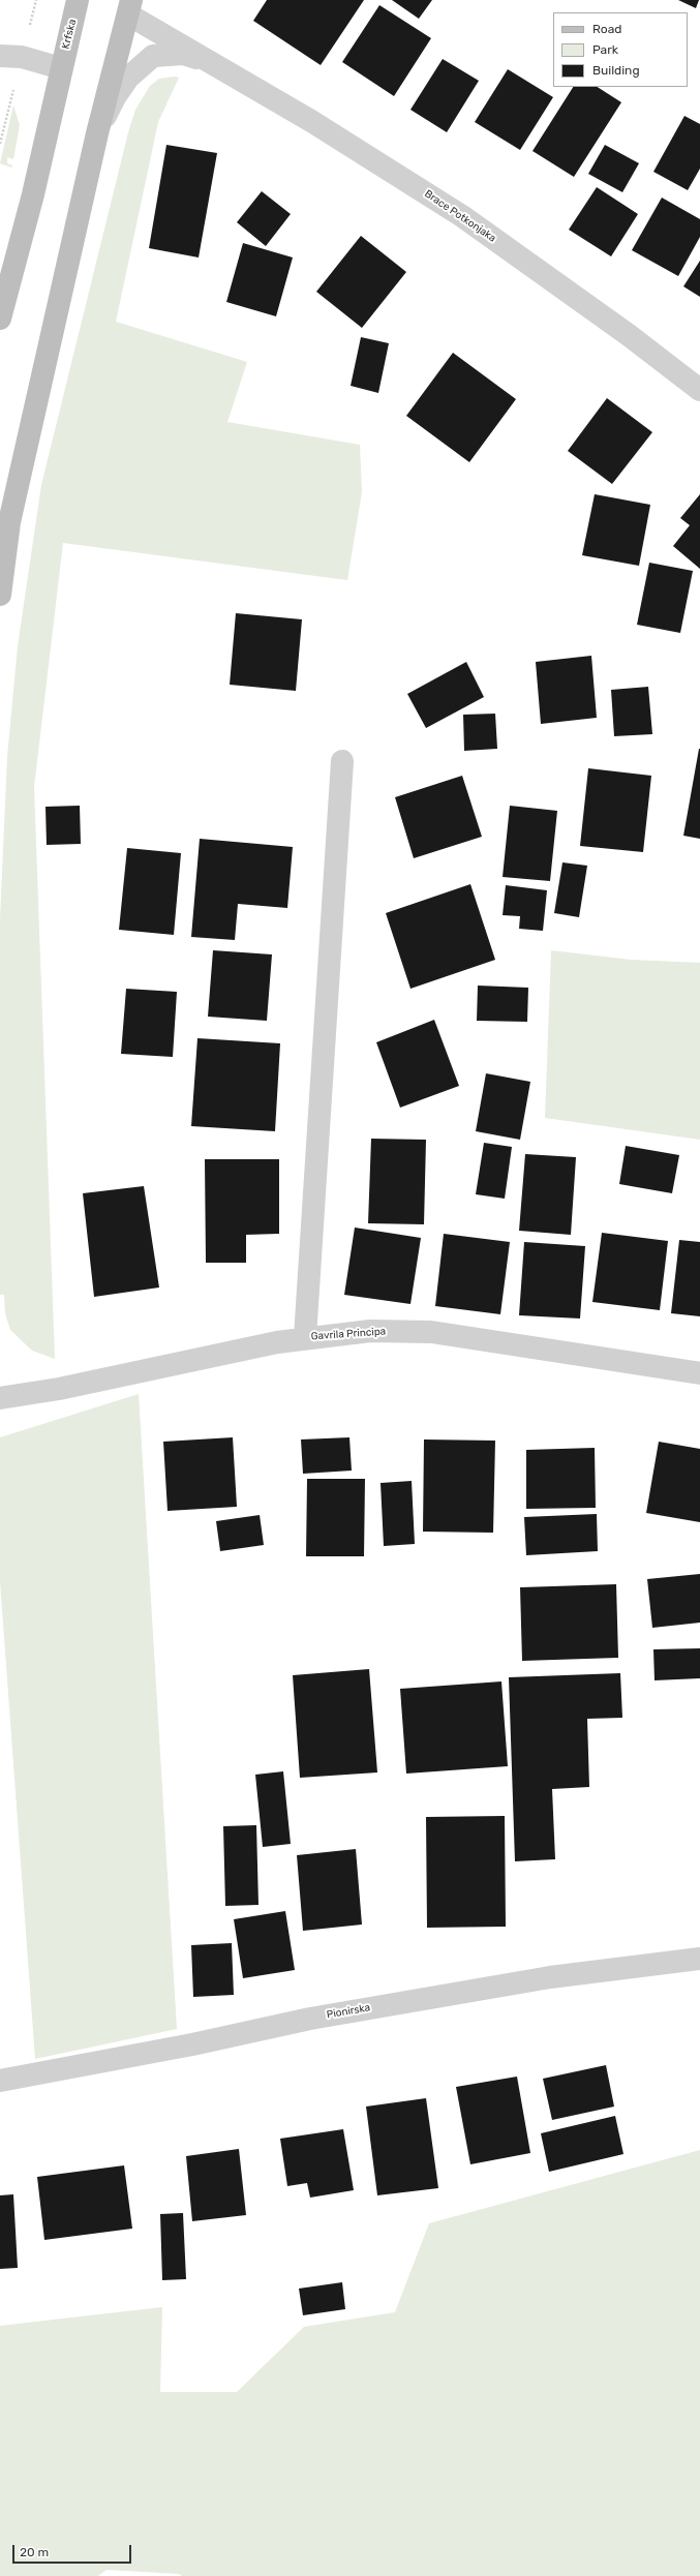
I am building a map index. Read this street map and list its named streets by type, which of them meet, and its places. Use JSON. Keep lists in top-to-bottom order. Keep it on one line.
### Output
{"streets":{"main road":["Krfska"],"street":["Brace Potkonjaka","Gavrila Principa","Pionirska"]},"legend":["Road","Park","Building"],"scale_bar":"20 m"}
